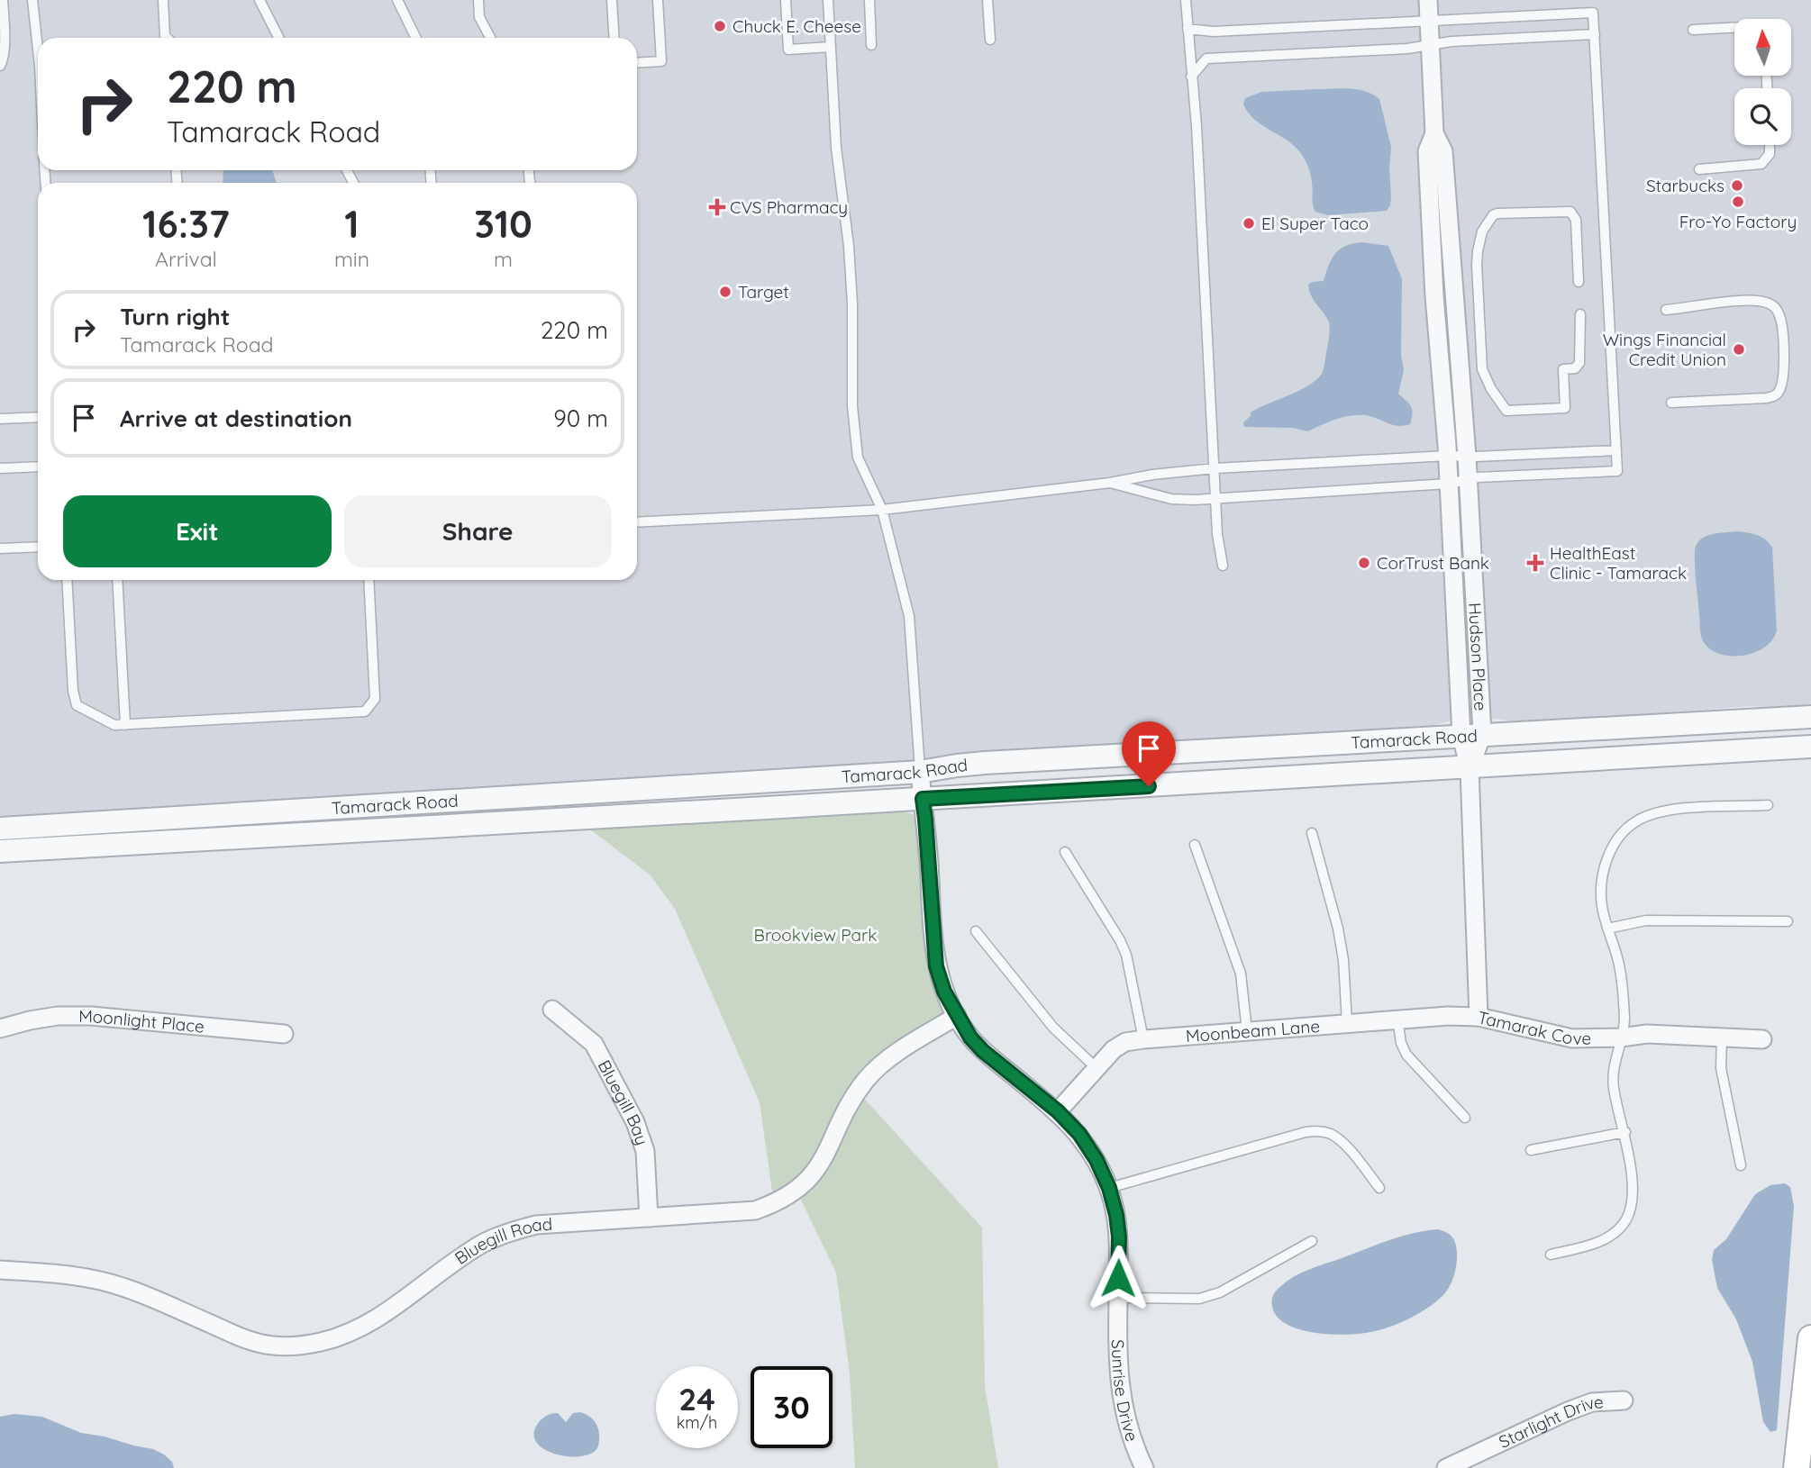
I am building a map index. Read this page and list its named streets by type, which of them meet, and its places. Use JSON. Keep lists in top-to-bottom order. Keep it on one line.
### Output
{"streets":{"street":["Hudson Place","Tamarack Road","Moonlight Place","Tamarak Cove","Moonbeam Lane","Bluegill Bay","Bluegill Road","Sunrise Drive","Starlight Drive"]},"crossings":[["Hudson Place","Tamarack Road"],["Hudson Place","Tamarak Cove"],["Tamarack Road","Tamarak Cove"],["Tamarack Road","Sunrise Drive"],["Tamarak Cove","Moonbeam Lane"],["Moonbeam Lane","Sunrise Drive"],["Bluegill Bay","Bluegill Road"],["Bluegill Road","Sunrise Drive"]],"parks":["Brookview Park"],"places":{"other":["Chuck E. Cheese","Starbucks","Fro-Yo Factory","El Super Taco","Target","Wings Financial Credit Union","CorTrust Bank"],"health":["CVS Pharmacy","HealthEast Clinic - Tamarack"]},"north":"top","page":{"turn":["220 m","Tamarack Road"],"eta":["16:37","Arrival","1","min","310","m"],"list":[{"name":"Turn right","note":"Tamarack Road","value":"220 m"},{"name":"Arrive at destination","value":"90 m"}],"buttons":["Exit","Share"],"speed":"24 km/h","limit":"30"}}
